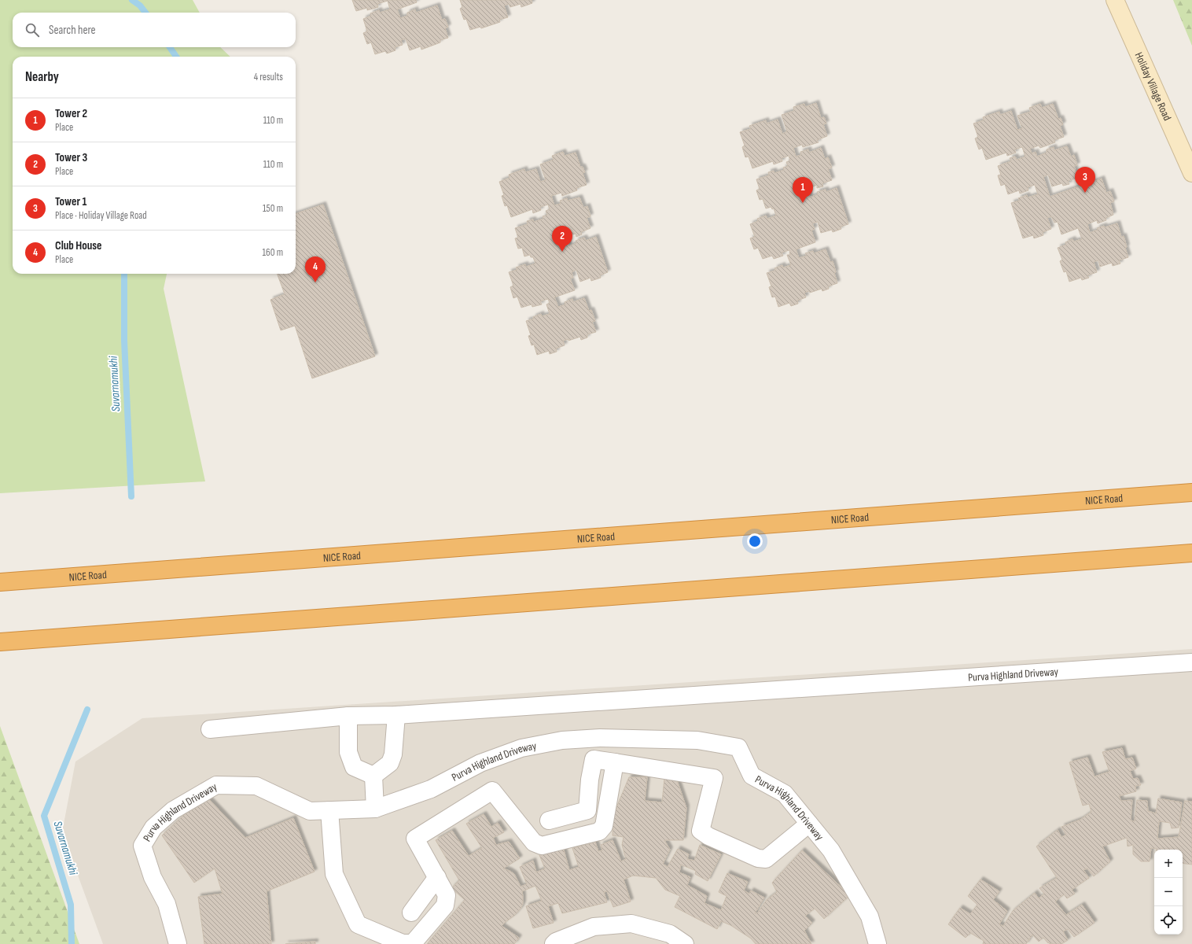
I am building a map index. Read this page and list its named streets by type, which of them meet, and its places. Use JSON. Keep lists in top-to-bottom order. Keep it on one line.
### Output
{"streets":{"highway":["NICE Road"],"street":["Holiday Village Road","Purva Highland Driveway"]},"water":["Suvarnamukhi"],"page":{"search":"Search here","heading":["Nearby","4 results"],"list":[{"mark":"1","name":"Tower 2","note":"Place","value":"110 m"},{"mark":"2","name":"Tower 3","note":"Place","value":"110 m"},{"mark":"3","name":"Tower 1","note":"Place · Holiday Village Road","value":"150 m"},{"mark":"4","name":"Club House","note":"Place","value":"160 m"}],"pins":["3","1","2","4"],"map_buttons":["+","−"]}}
